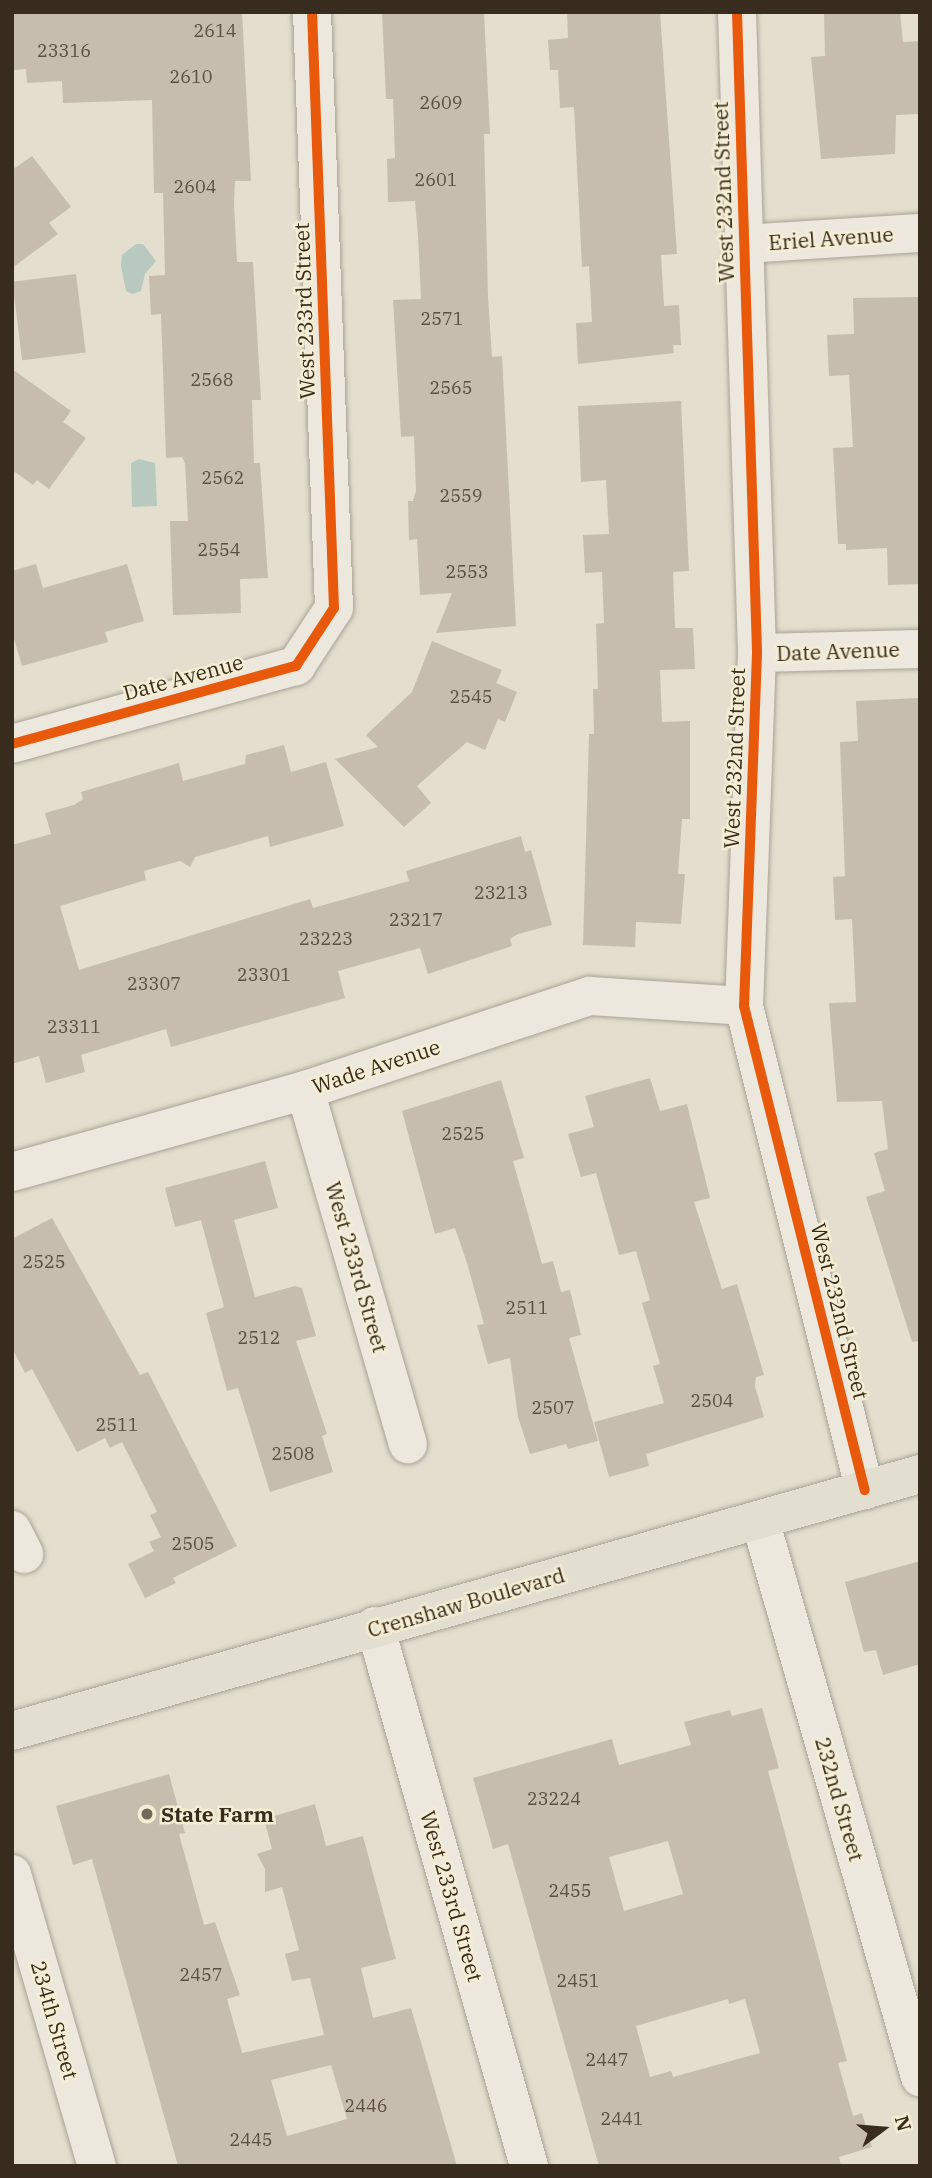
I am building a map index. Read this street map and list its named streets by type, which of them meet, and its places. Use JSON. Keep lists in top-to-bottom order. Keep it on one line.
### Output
{"streets":{"main road":["Crenshaw Boulevard"],"street":["West 232nd Street","Eriel Avenue","West 233rd Street","Date Avenue","Wade Avenue","232nd Street","234th Street"]},"crossings":[["West 232nd Street","Eriel Avenue"],["West 232nd Street","Date Avenue"],["West 232nd Street","Wade Avenue"],["West 232nd Street","Crenshaw Boulevard"],["West 233rd Street","Date Avenue"],["West 233rd Street","Wade Avenue"],["West 233rd Street","Crenshaw Boulevard"],["Crenshaw Boulevard","232nd Street"]],"places":["State Farm"],"house_numbers":["2614","23316","2610","2609","2601","2604","2571","2568","2565","2562","2559","2554","2553","2545","23213","23217","23223","23301","23307","23311","2525","2525","2511","2512","2504","2507","2511","2508","2505","23224","2455","2457","2451","2447","2446","2441","2445"],"north":"right"}
